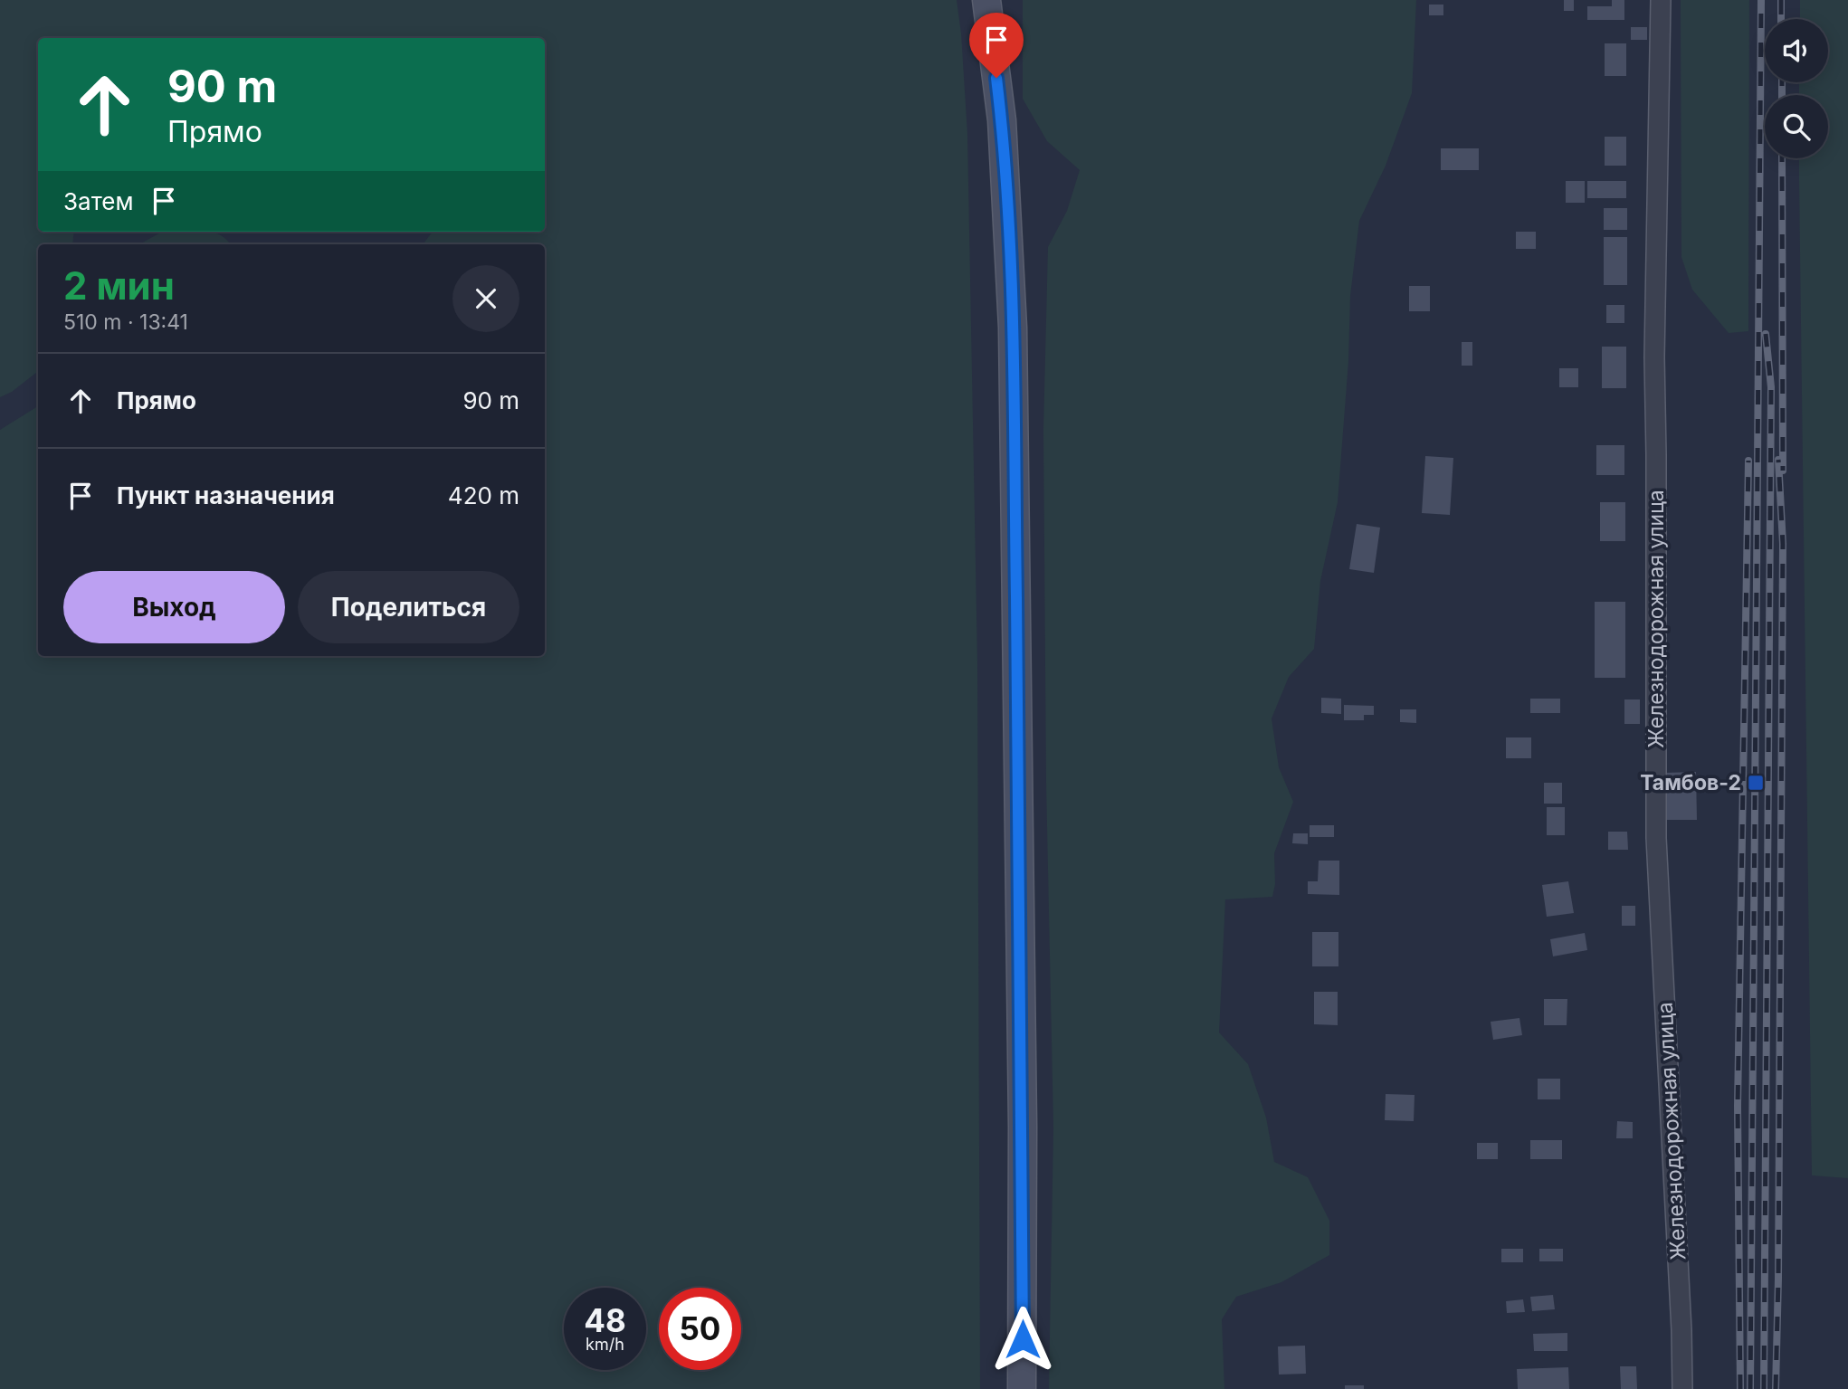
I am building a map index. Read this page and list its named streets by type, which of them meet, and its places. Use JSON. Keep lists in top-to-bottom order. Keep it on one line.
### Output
{"streets":{"street":["Железнодорожная улица"]},"places":{"transit":["Тамбов-2"]},"page":{"turn":["90 m","Прямо"],"then":"Затем","heading":["2 мин","510 m · 13:41"],"list":[{"name":"Прямо","value":"90 m"},{"name":"Пункт назначения","value":"420 m"}],"buttons":["Выход","Поделиться"],"speed":"48 km/h","limit":"50"}}
